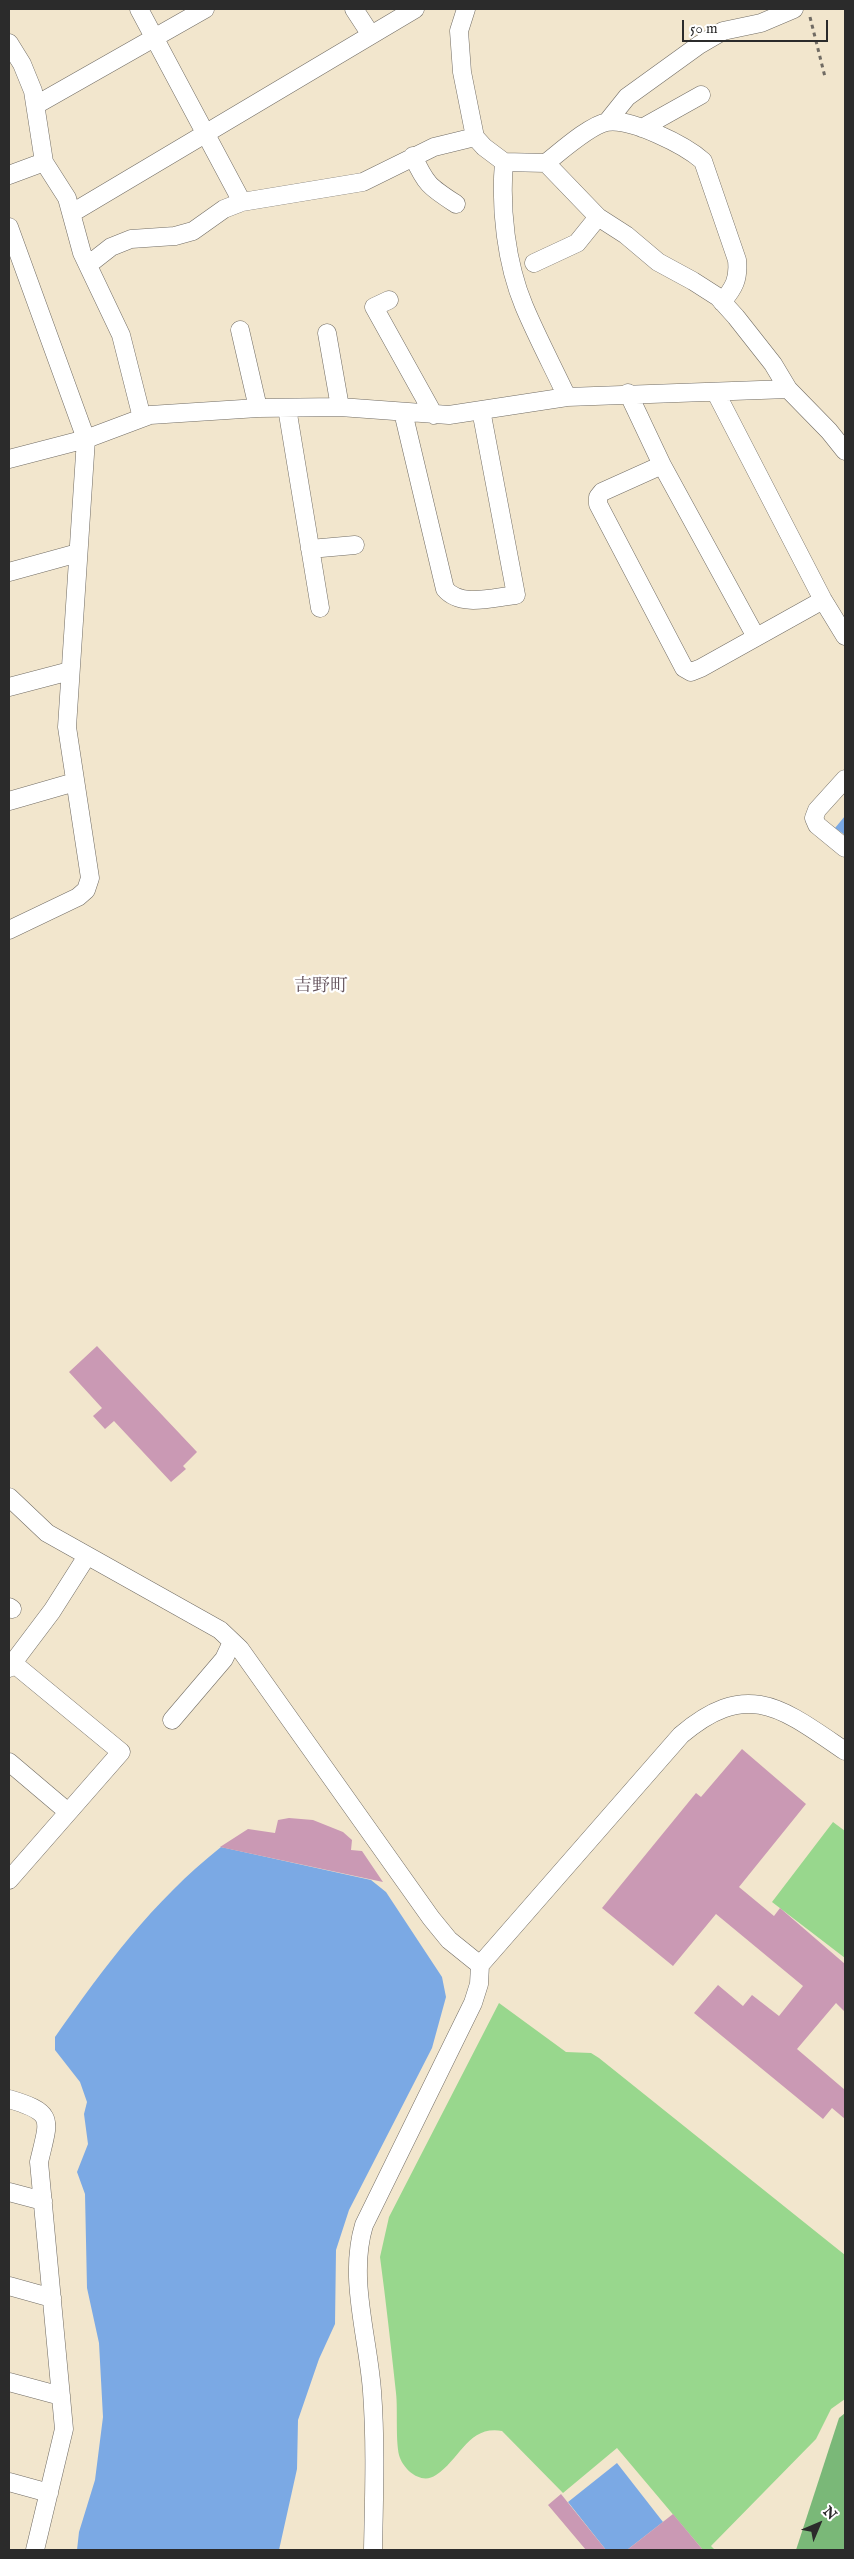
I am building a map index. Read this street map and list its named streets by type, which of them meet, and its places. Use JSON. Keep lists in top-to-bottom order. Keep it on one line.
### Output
{"districts":["吉野町"],"scale_bar":"50 m","north":"top right"}
